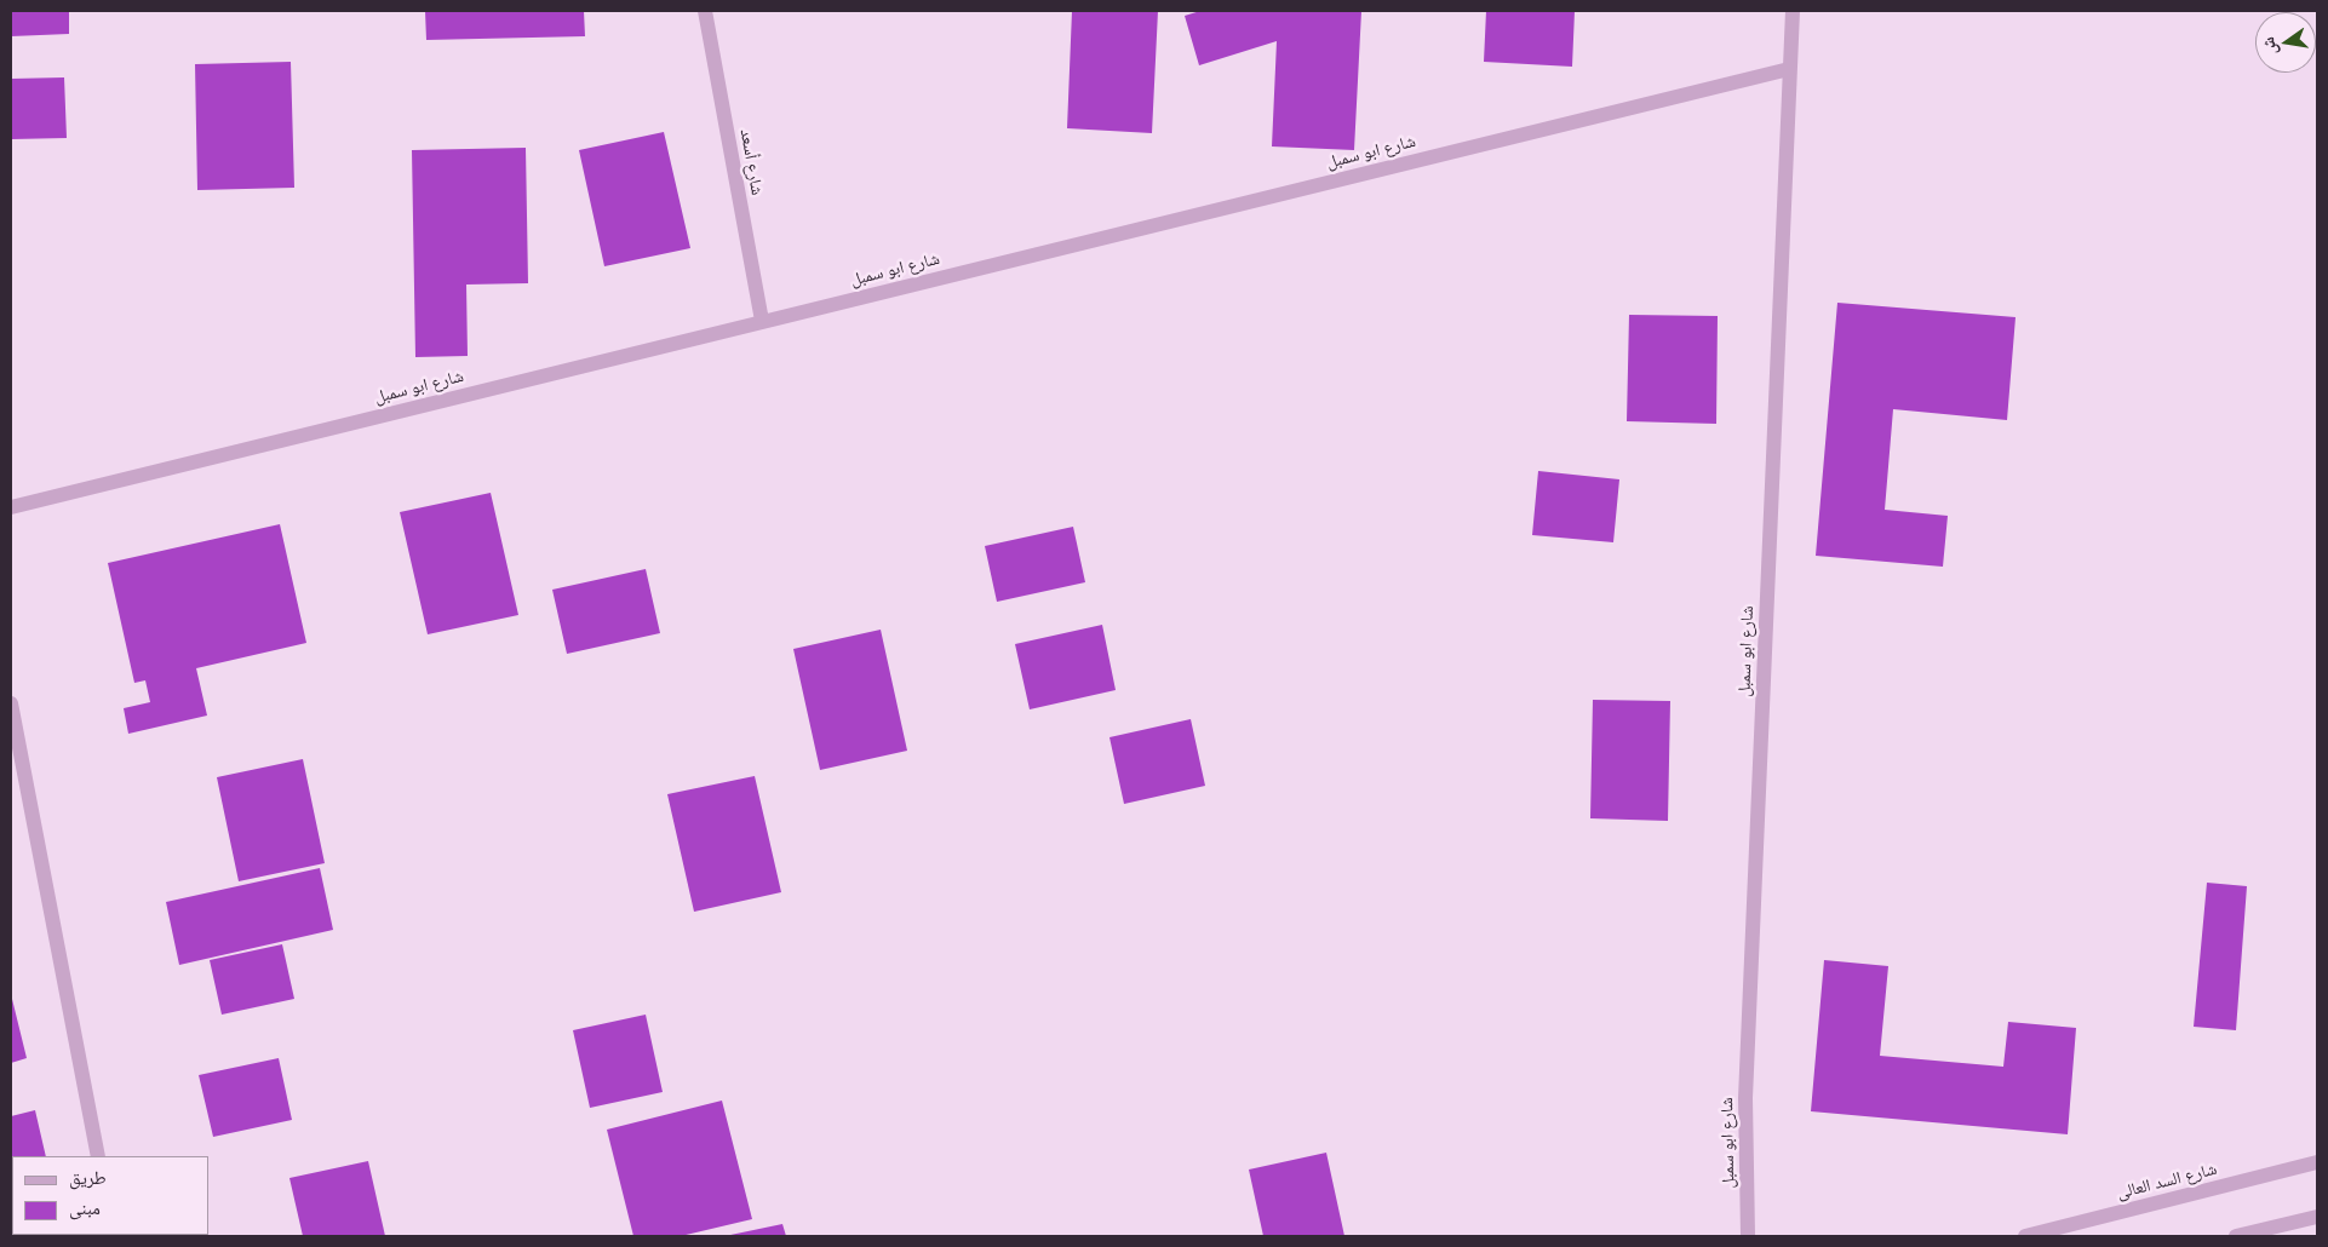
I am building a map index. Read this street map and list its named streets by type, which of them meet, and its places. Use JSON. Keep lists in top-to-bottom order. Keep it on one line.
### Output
{"streets":{"street":["شارع ابو سمبل","شارع أسعد","شارع السد العالى"]},"crossings":[["شارع ابو سمبل","شارع أسعد"]],"legend":["طريق","مبنى"],"north":"left"}
